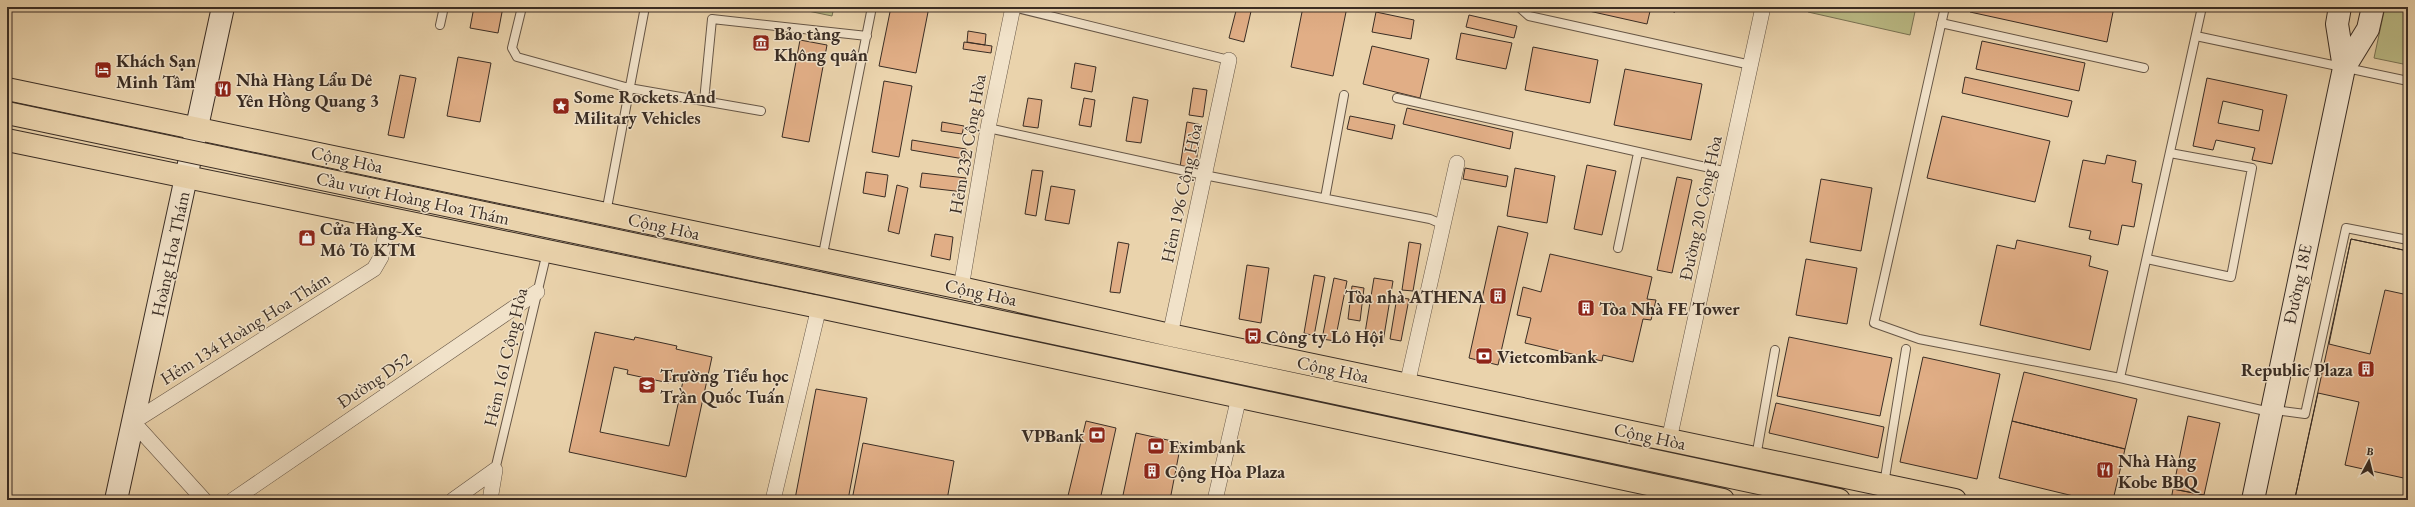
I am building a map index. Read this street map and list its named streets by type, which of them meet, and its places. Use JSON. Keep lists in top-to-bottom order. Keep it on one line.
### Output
{"streets":{"main road":["Cộng Hòa","Cầu vượt Hoàng Hoa Thám","Hoàng Hoa Thám","Đường 18E"],"street":["Hẻm 232 Cộng Hòa","Hẻm 196 Cộng Hòa","Đường 20 Cộng Hòa","Hẻm 134 Hoàng Hoa Thám","Đường D52"],"lane":["Hẻm 161 Cộng Hòa"]},"crossings":[["Hẻm 232 Cộng Hòa","Cộng Hòa"],["Cộng Hòa","Hẻm 196 Cộng Hòa"],["Cộng Hòa","Cầu vượt Hoàng Hoa Thám"],["Cộng Hòa","Đường 20 Cộng Hòa"],["Cộng Hòa","Hoàng Hoa Thám"],["Hoàng Hoa Thám","Hẻm 134 Hoàng Hoa Thám"],["Hẻm 161 Cộng Hòa","Đường D52"]],"places":{"museum":["Bảo tàng Không quân"],"hotel":["Khách Sạn Minh Tâm"],"restaurant":["Nhà Hàng Lẩu Dê Yên Hồng Quang 3","Nhà Hàng Kobe BBQ"],"place":["Some Rockets And Military Vehicles"],"shop":["Cửa Hàng Xe Mô Tô KTM"],"building":["Tòa nhà ATHENA","Tòa Nhà FE Tower","Republic Plaza","Cộng Hòa Plaza"],"bus stop":["Công ty Lô Hội"],"bank":["Vietcombank","VPBank","Eximbank"],"school or university":["Trường Tiểu học Trần Quốc Tuấn"]},"north":"top"}
